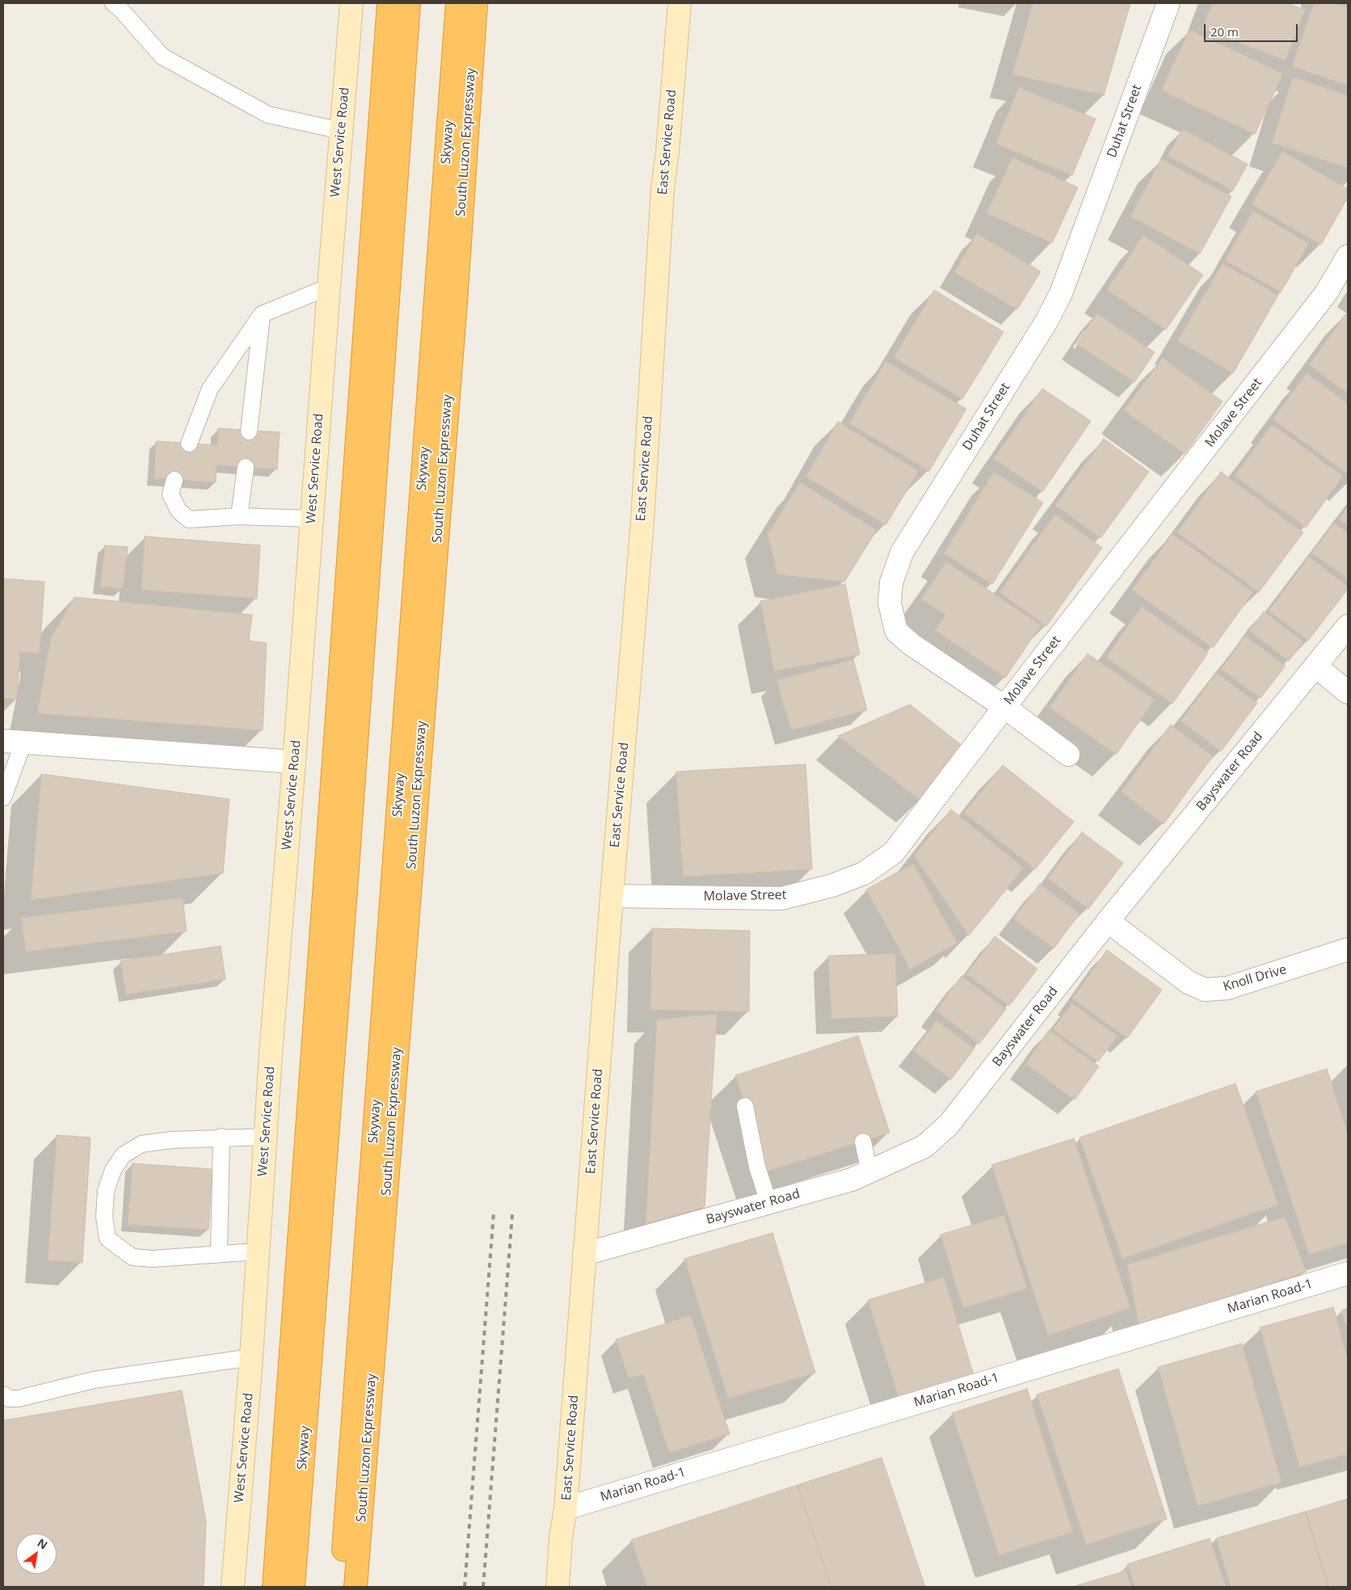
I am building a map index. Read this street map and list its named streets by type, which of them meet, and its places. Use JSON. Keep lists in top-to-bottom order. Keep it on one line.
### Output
{"streets":{"highway":["Skyway","South Luzon Expressway"],"main road":["West Service Road","East Service Road"],"street":["Duhat Street","Molave Street","Bayswater Road","Knoll Drive","Marian Road-1"]},"crossings":[["Duhat Street","Molave Street"],["East Service Road","Molave Street"],["East Service Road","Bayswater Road"],["East Service Road","Marian Road-1"],["Bayswater Road","Knoll Drive"]],"scale_bar":"20 m","north":"top right"}
